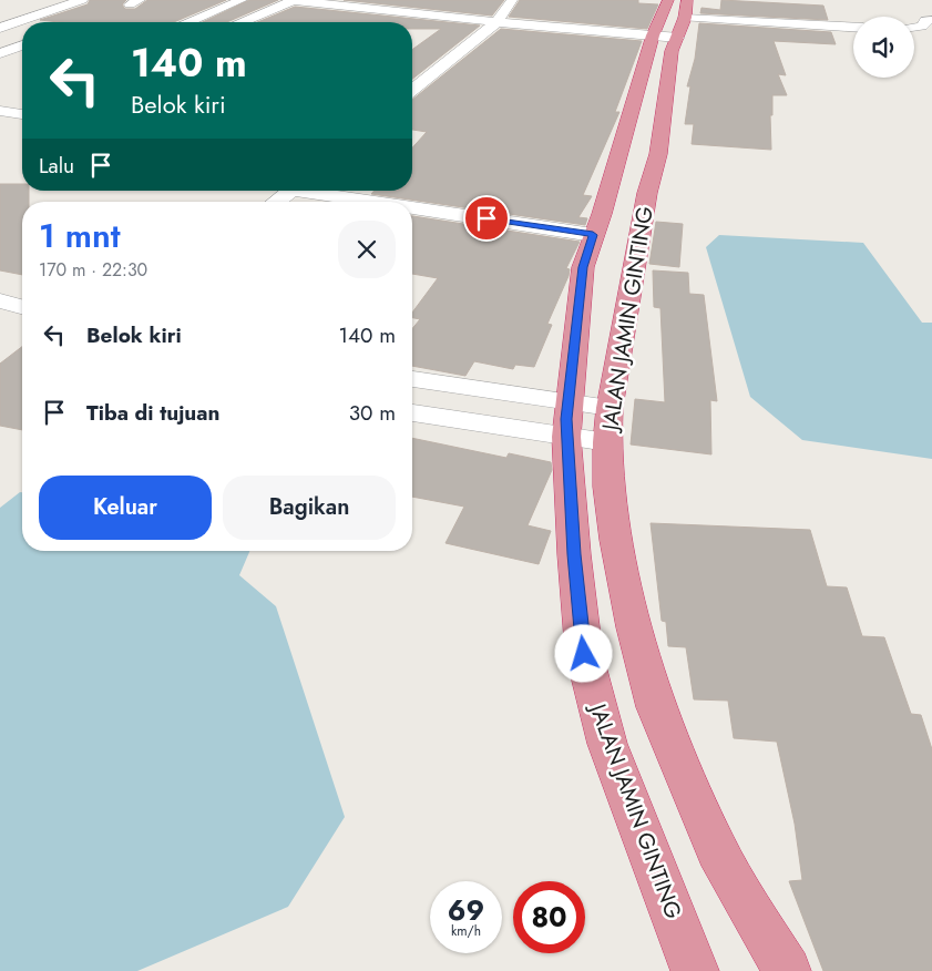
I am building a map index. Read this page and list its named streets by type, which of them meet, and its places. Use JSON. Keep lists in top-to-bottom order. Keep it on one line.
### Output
{"streets":{"highway":["JALAN JAMIN GINTING"]},"page":{"turn":["140 m","Belok kiri"],"then":"Lalu","heading":["1 mnt","170 m · 22:30"],"list":[{"name":"Belok kiri","value":"140 m"},{"name":"Tiba di tujuan","value":"30 m"}],"buttons":["Keluar","Bagikan"],"speed":"69 km/h","limit":"80"}}
